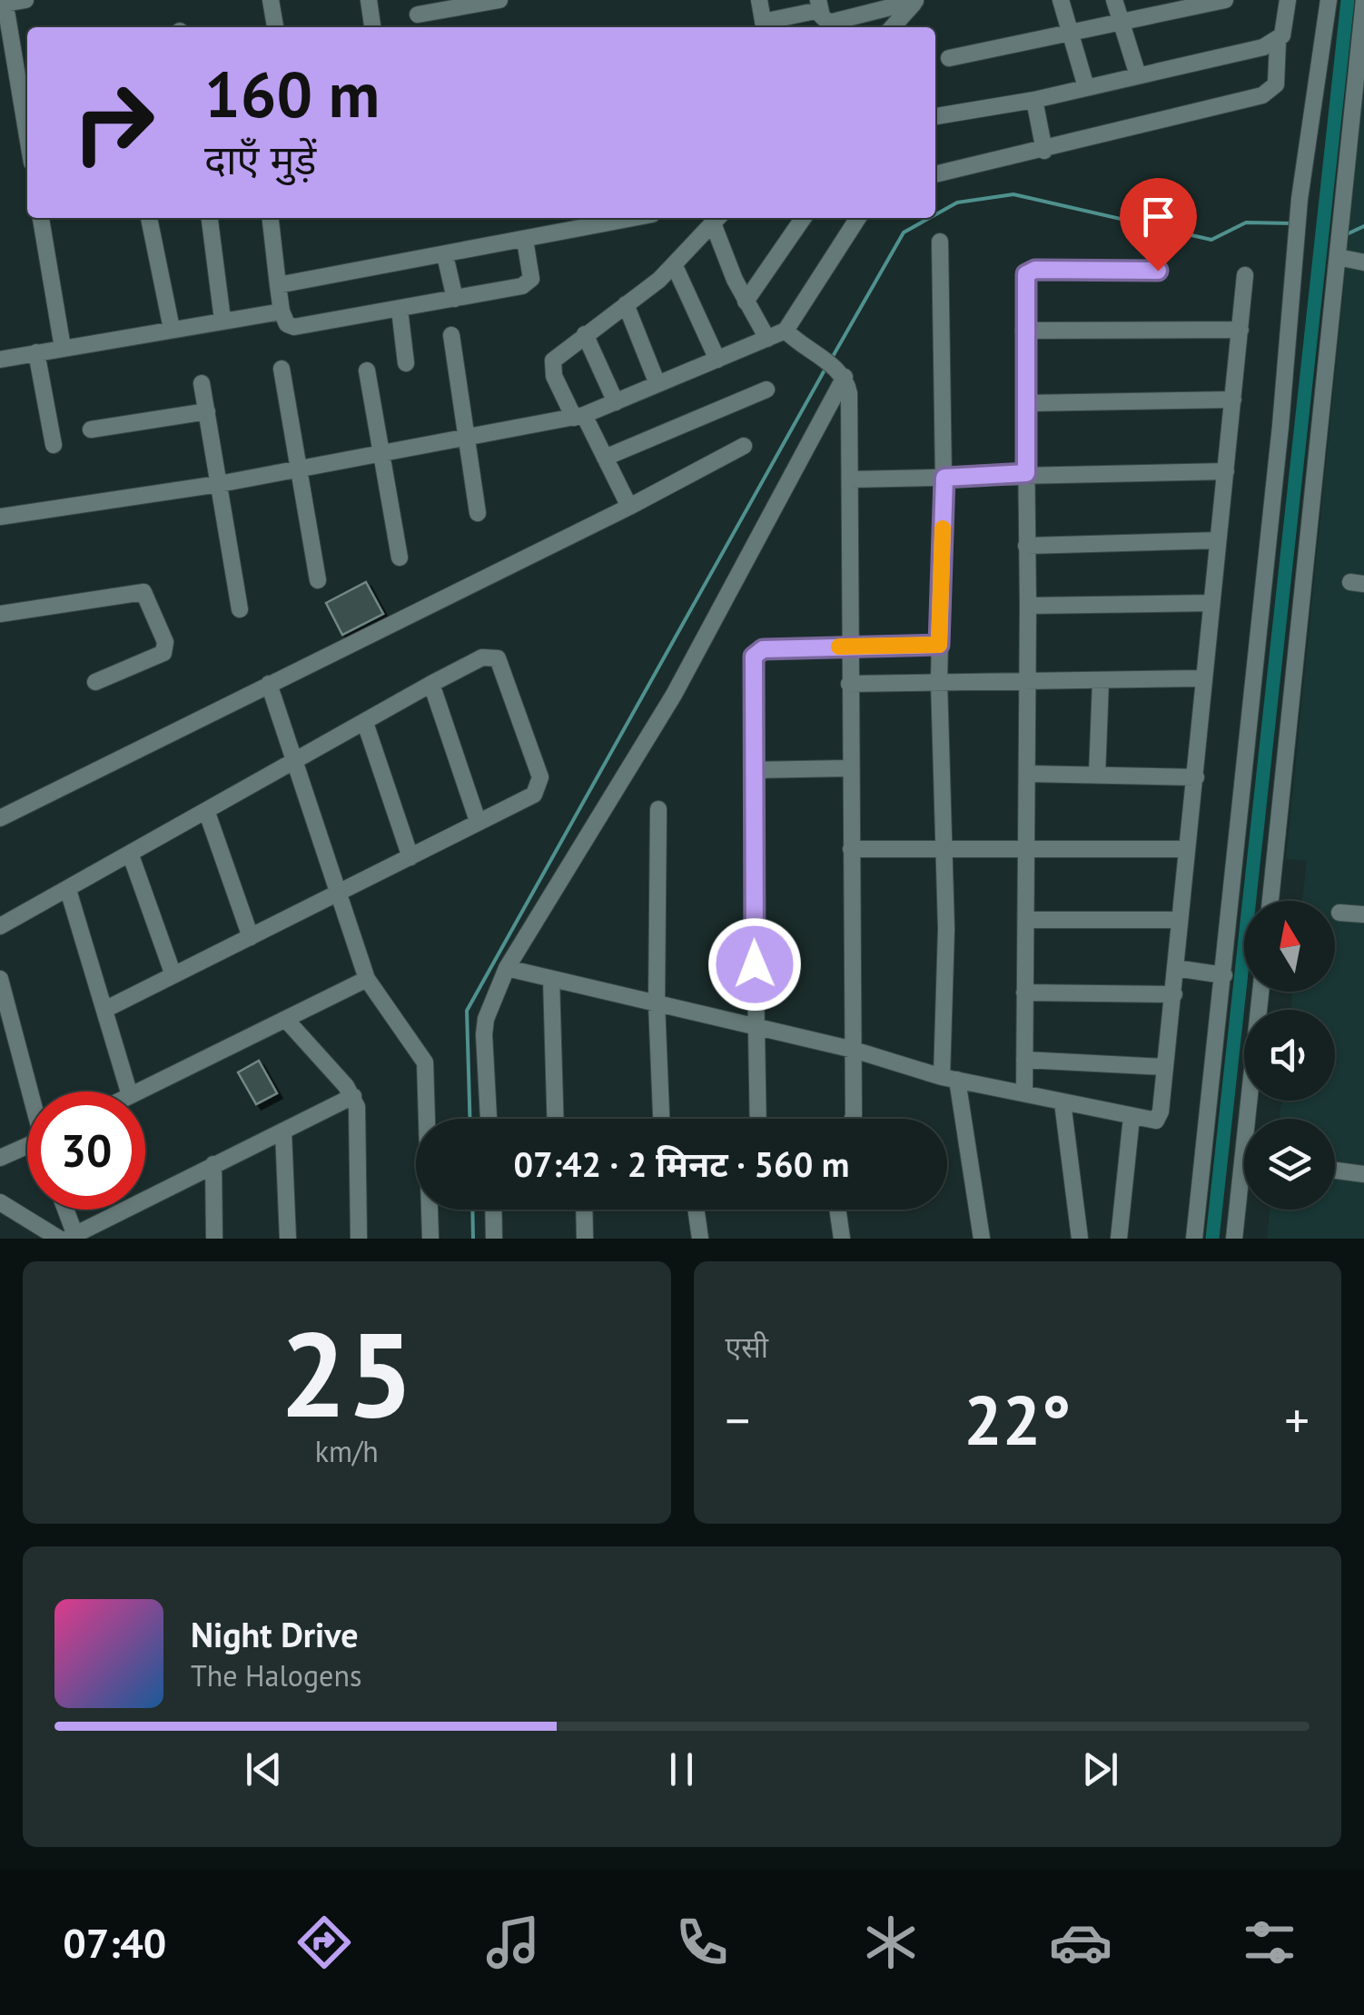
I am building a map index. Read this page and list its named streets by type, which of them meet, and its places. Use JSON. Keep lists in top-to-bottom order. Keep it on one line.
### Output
{"north":"top","page":{"turn":["160 m","दाएँ मुड़ें"],"limit":"30","trip":"07:42 · 2 मिनट · 560 m","tile":[["25","km/h"],"एसी"],"heat":["−","22°","+"],"song":["Night Drive","The Halogens"],"tabs":"07:40"}}
